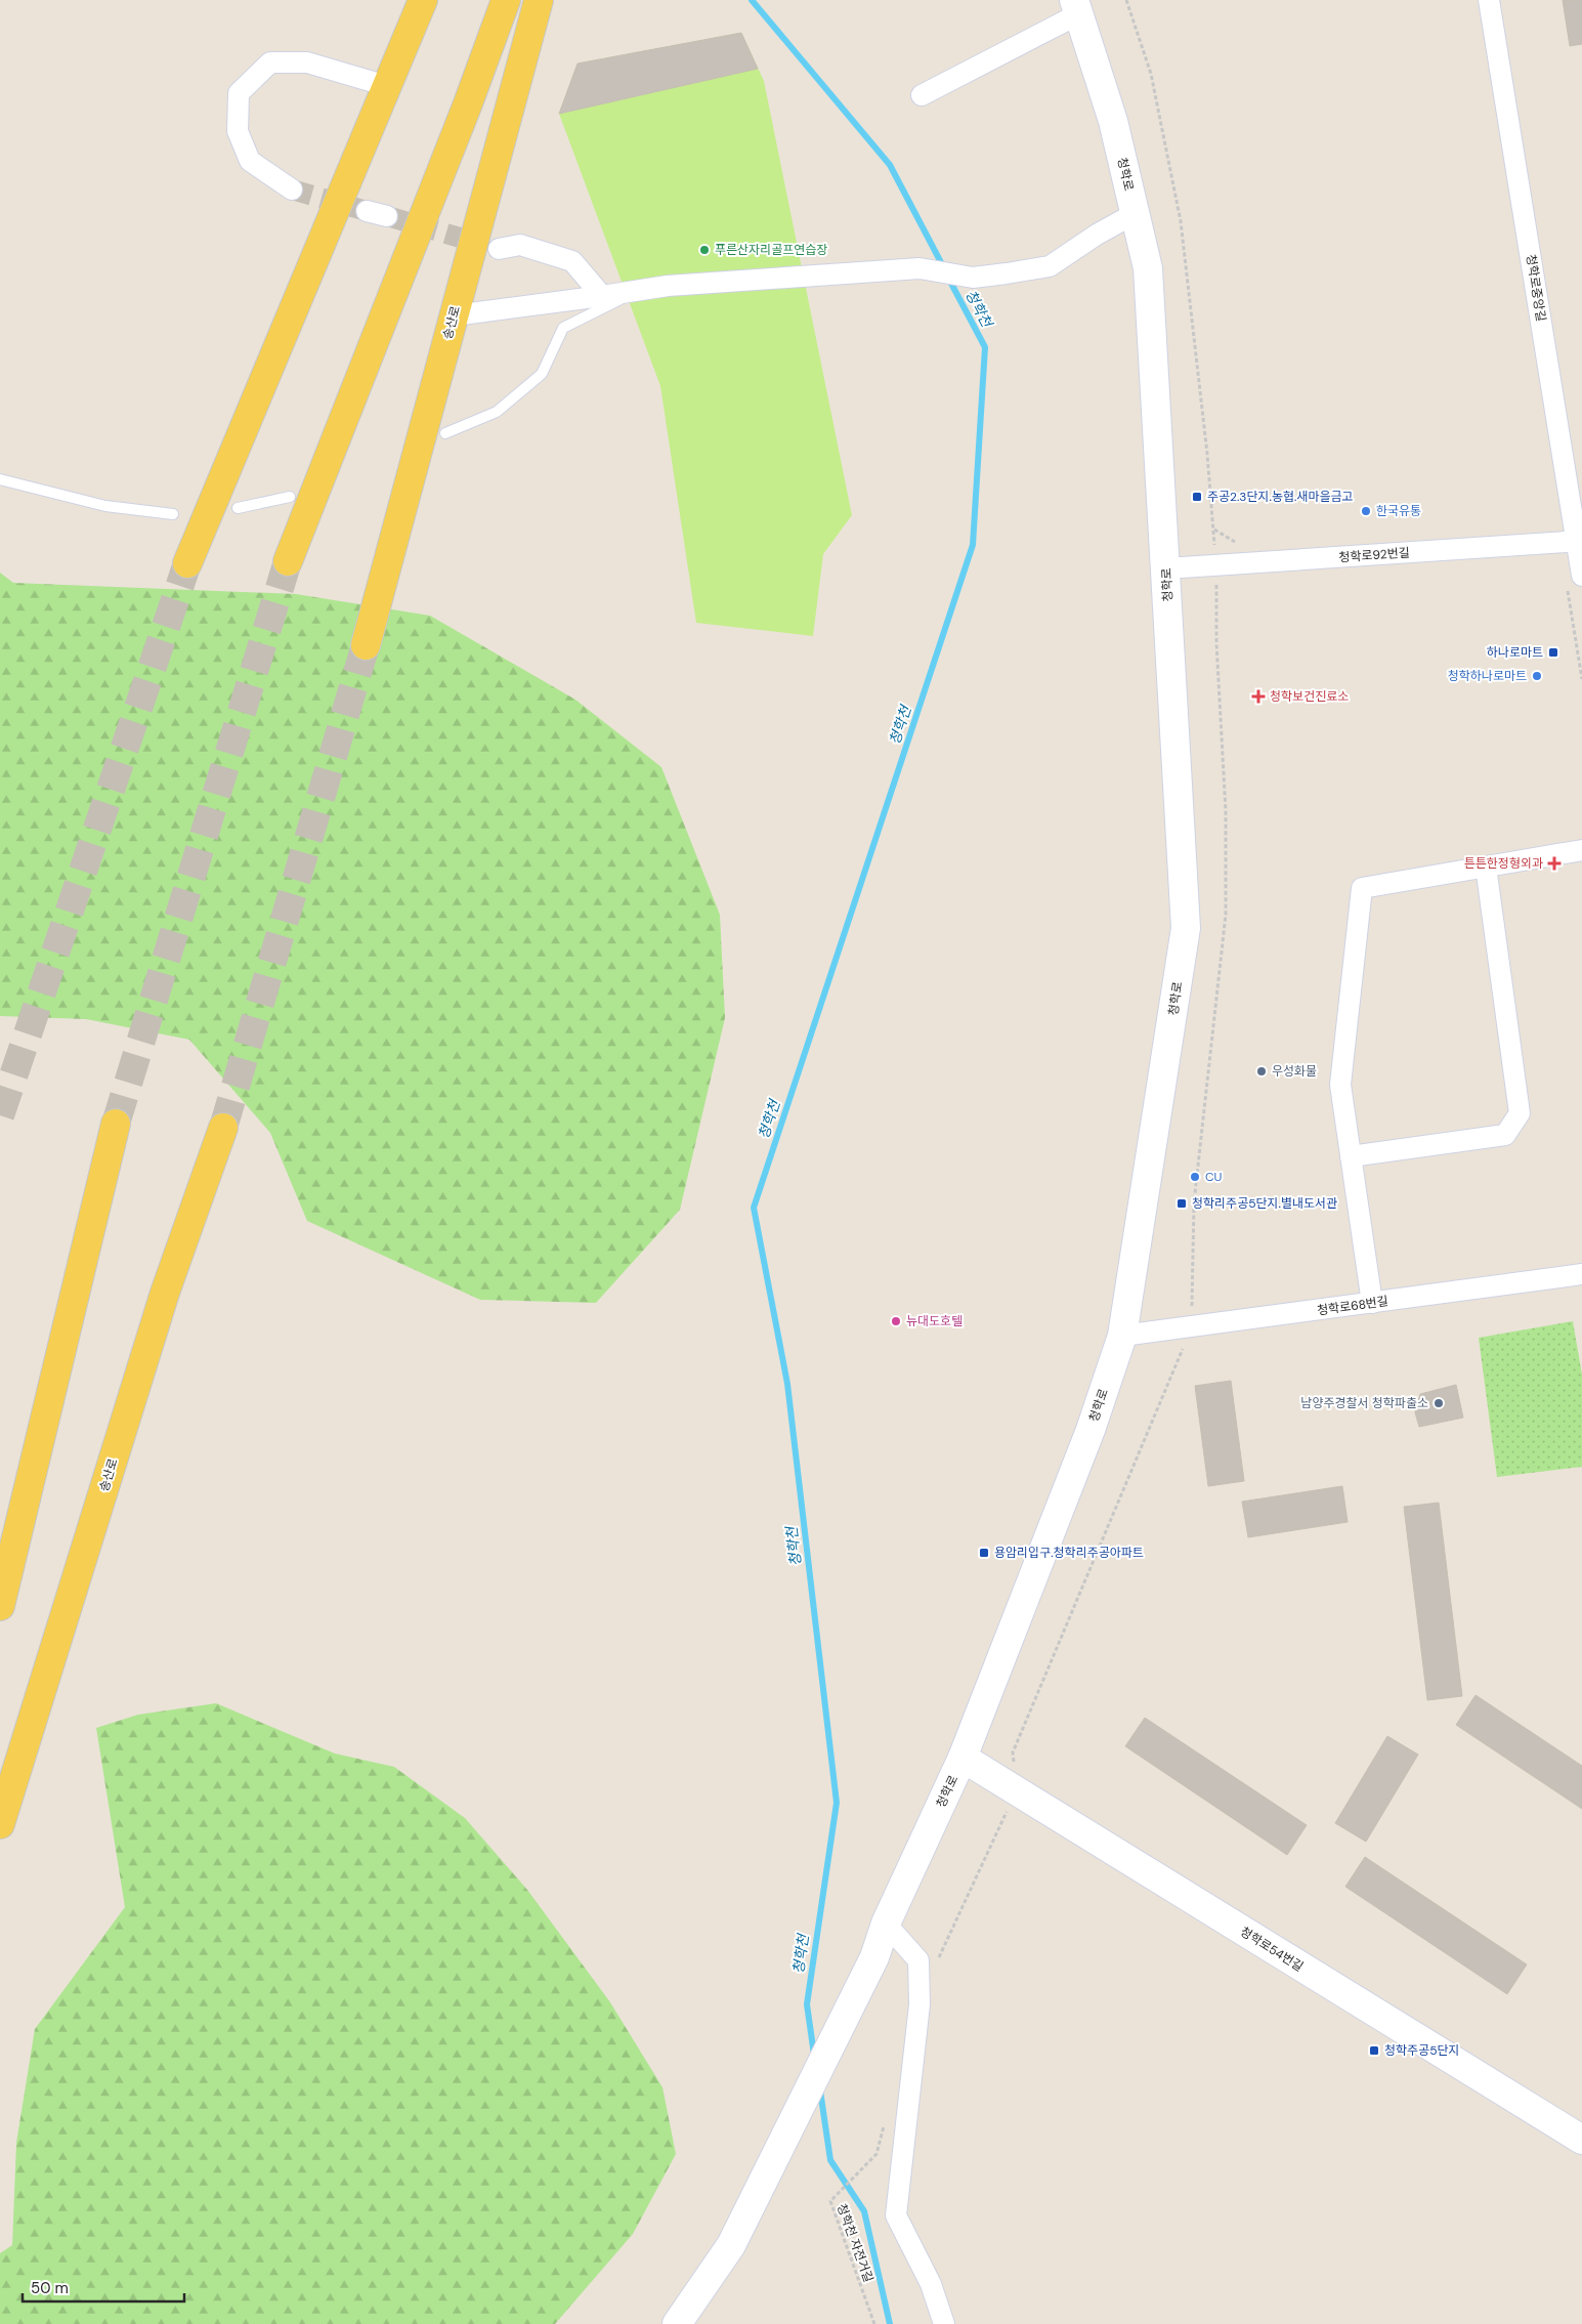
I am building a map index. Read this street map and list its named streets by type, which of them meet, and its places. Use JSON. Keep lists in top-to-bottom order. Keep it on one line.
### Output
{"streets":{"main road":["송산로"],"street":["청학로","청학로중앙길","청학로92번길","청학로68번길","청학로54번길"],"path":["청학천 자전거길"]},"crossings":[["청학로","청학로92번길"],["청학로","청학로68번길"],["청학로","청학로54번길"],["청학로중앙길","청학로92번길"]],"water":["청학천"],"places":{"other":["푸른산자리골프연습장","한국유통","청학하나로마트","우성화물","CU","뉴대도호텔","남양주경찰서 청학파출소"],"transit":["주공2.3단지.농협.새마을금고","하나로마트","청학리주공5단지.별내도서관","용암리입구.청학리주공아파트","청학주공5단지"],"health":["청학보건진료소","튼튼한정형외과"]},"scale_bar":"50 m"}
